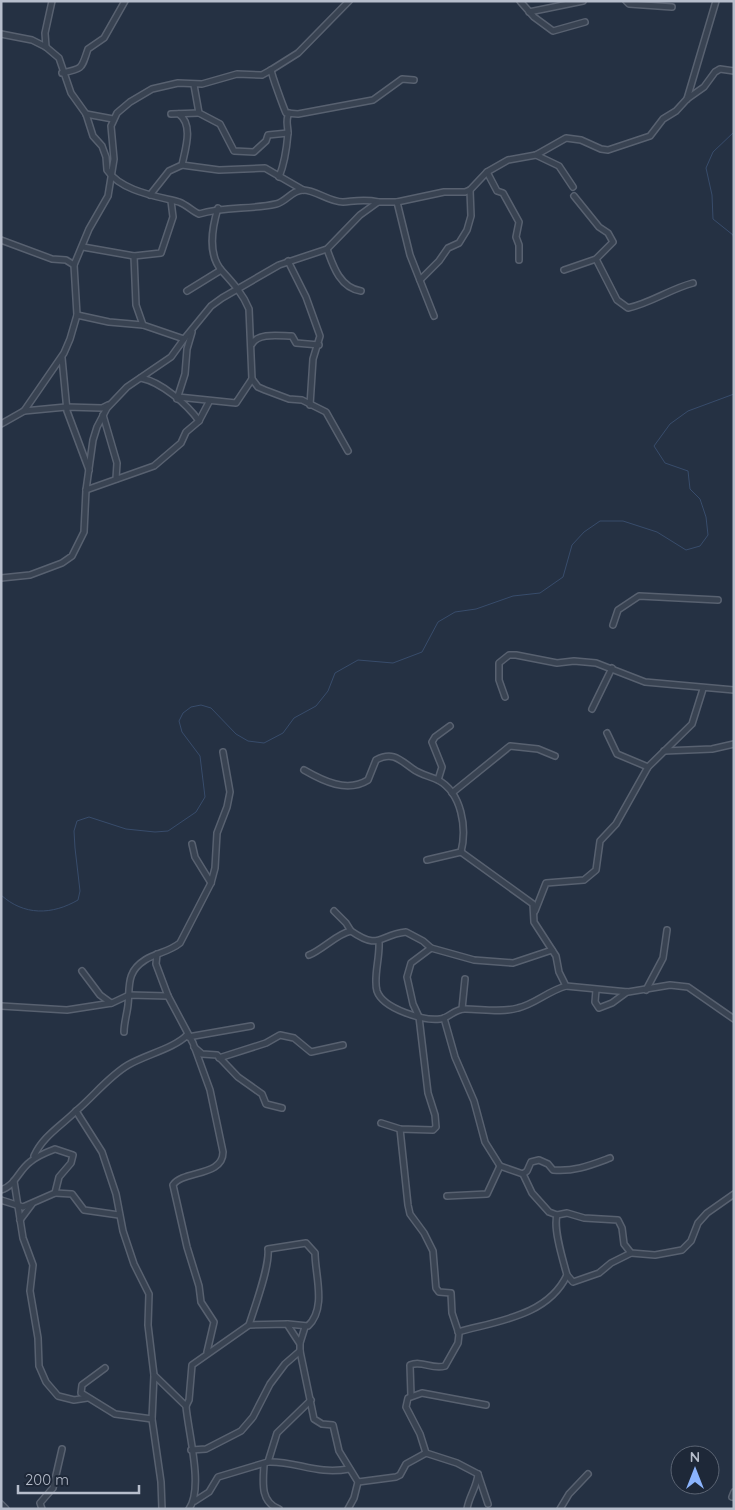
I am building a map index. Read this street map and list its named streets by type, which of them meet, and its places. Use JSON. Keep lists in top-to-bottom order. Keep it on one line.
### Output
{"scale_bar":"200 m","north":"top"}
